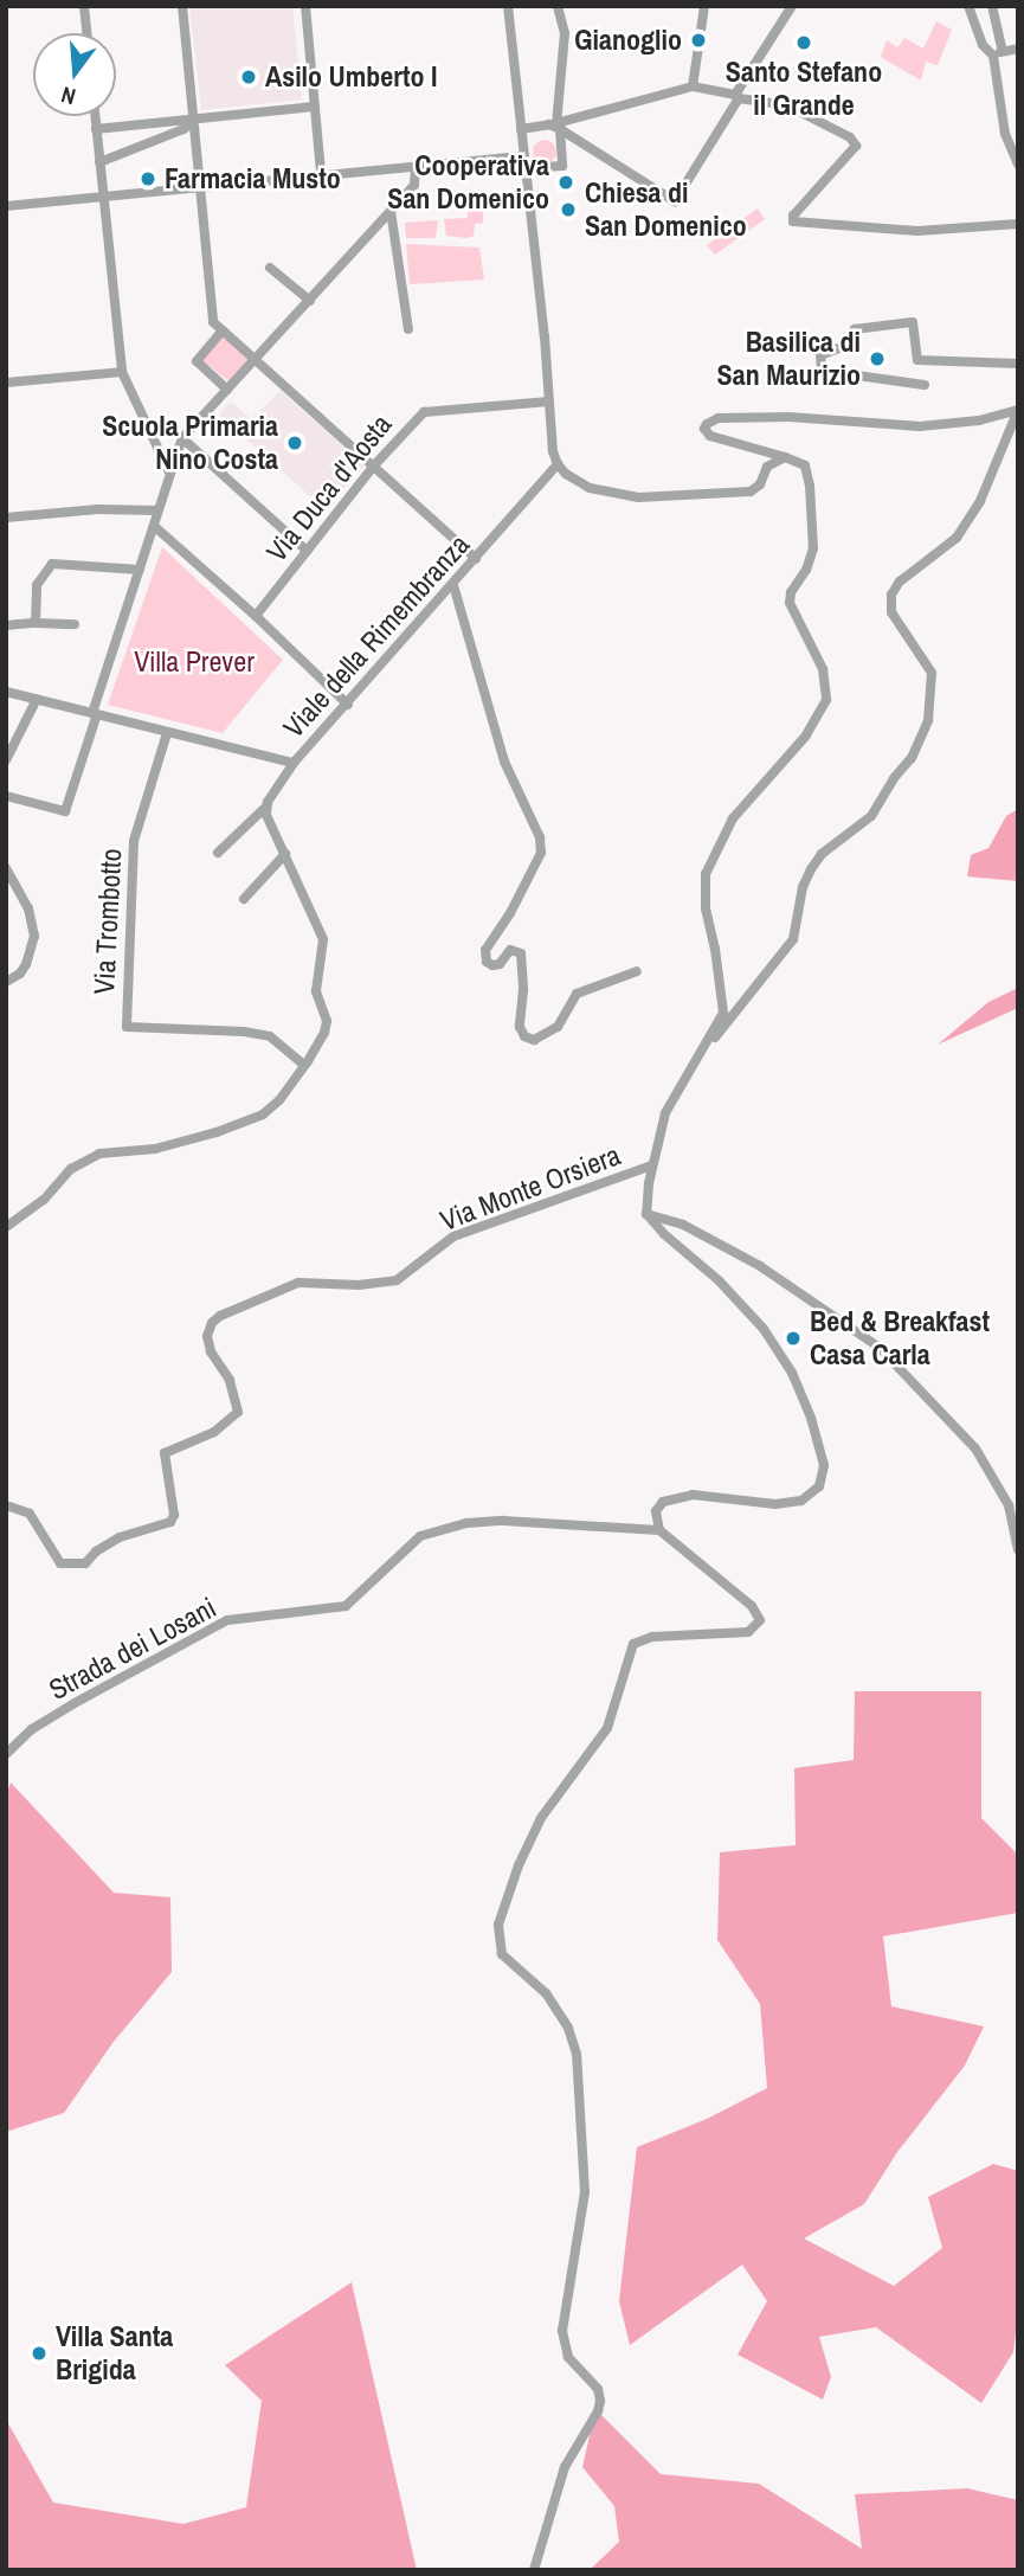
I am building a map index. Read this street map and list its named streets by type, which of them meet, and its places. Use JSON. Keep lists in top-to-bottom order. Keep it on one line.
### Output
{"streets":{"street":["Via Duca d'Aosta","Viale della Rimembranza","Via Trombotto","Via Monte Orsiera","Strada dei Losani"]},"crossings":[["Viale della Rimembranza","Via Trombotto"]],"parks":["Villa Prever"],"places":["Gianoglio","Santo Stefano il Grande","Asilo Umberto I","Farmacia Musto","Cooperativa San Domenico","Chiesa di San Domenico","Basilica di San Maurizio","Scuola Primaria Nino Costa","Bed & Breakfast Casa Carla","Villa Santa Brigida"],"north":"bottom"}
